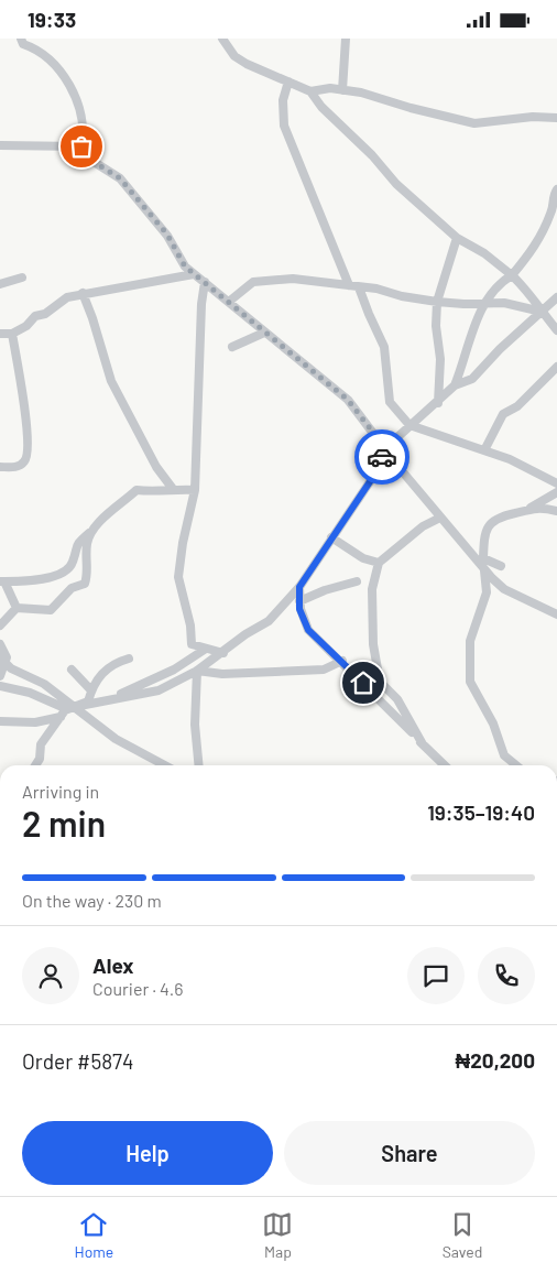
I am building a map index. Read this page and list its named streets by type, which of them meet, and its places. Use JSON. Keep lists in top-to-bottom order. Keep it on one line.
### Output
{"page":{"status":"19:33","heading":["2 min","Arriving in","19:35–19:40"],"panel":["Alex","Courier · 4.6","Order #5874","₦20,200"],"bar":"On the way · 230 m","buttons":["Help","Share"],"tabs":["Home","Map","Saved"]}}
